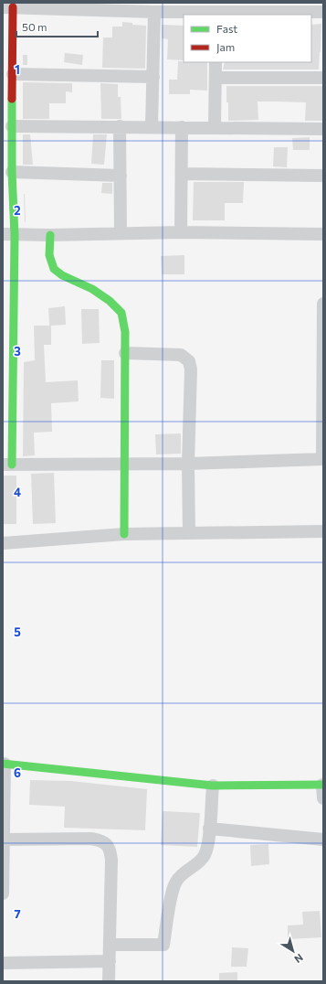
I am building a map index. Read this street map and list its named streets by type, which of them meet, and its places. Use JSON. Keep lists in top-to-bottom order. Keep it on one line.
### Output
{"legend":["Fast","Jam"],"scale_bar":"50 m","north":"bottom right","grid":{"rows":["1","2","3","4","5","6","7"]}}
